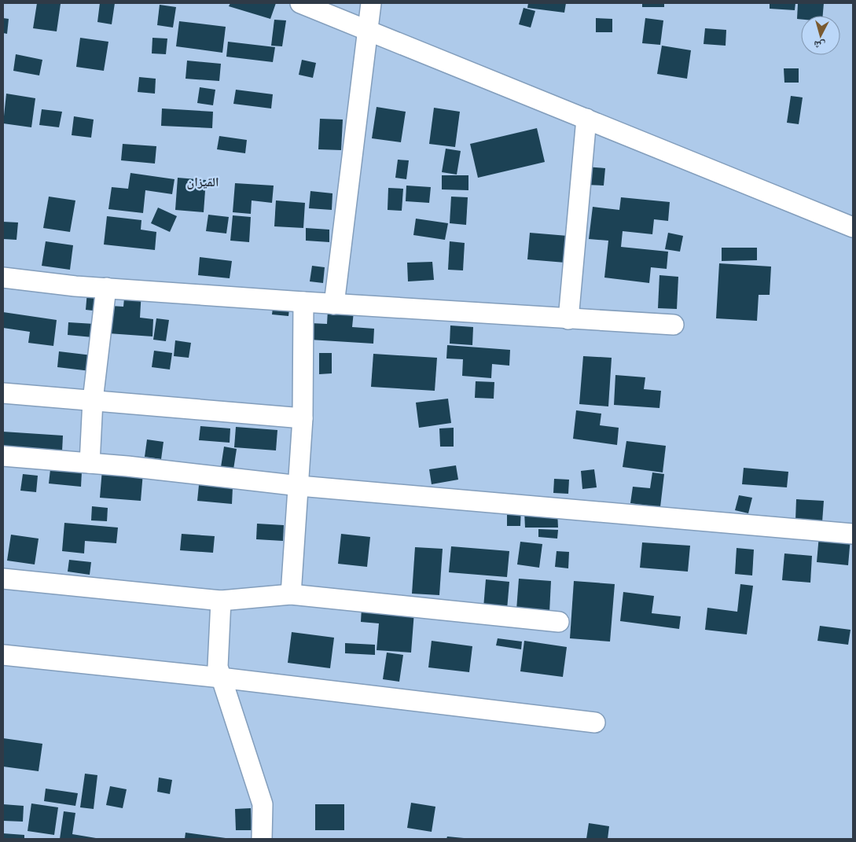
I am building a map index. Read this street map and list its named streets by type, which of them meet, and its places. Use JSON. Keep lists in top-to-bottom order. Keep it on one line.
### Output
{"districts":["القيزان"],"north":"bottom"}
